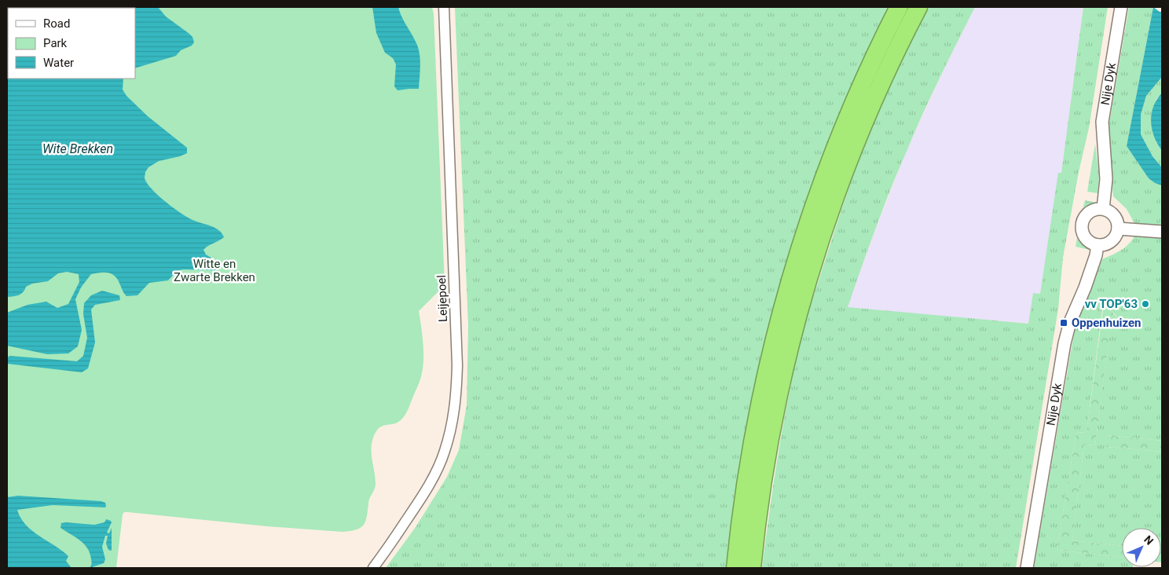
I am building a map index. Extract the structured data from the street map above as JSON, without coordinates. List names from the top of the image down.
{
  "streets": {
    "street": ["Nije Dyk", "Leijepoel"]
  },
  "water": ["Wite Brekken"],
  "parks": ["Witte en Zwarte Brekken"],
  "places": {
    "other": ["vv TOP'63"],
    "transit": ["Oppenhuizen"]
  },
  "legend": ["Road", "Park", "Water"],
  "north": "top right"
}
